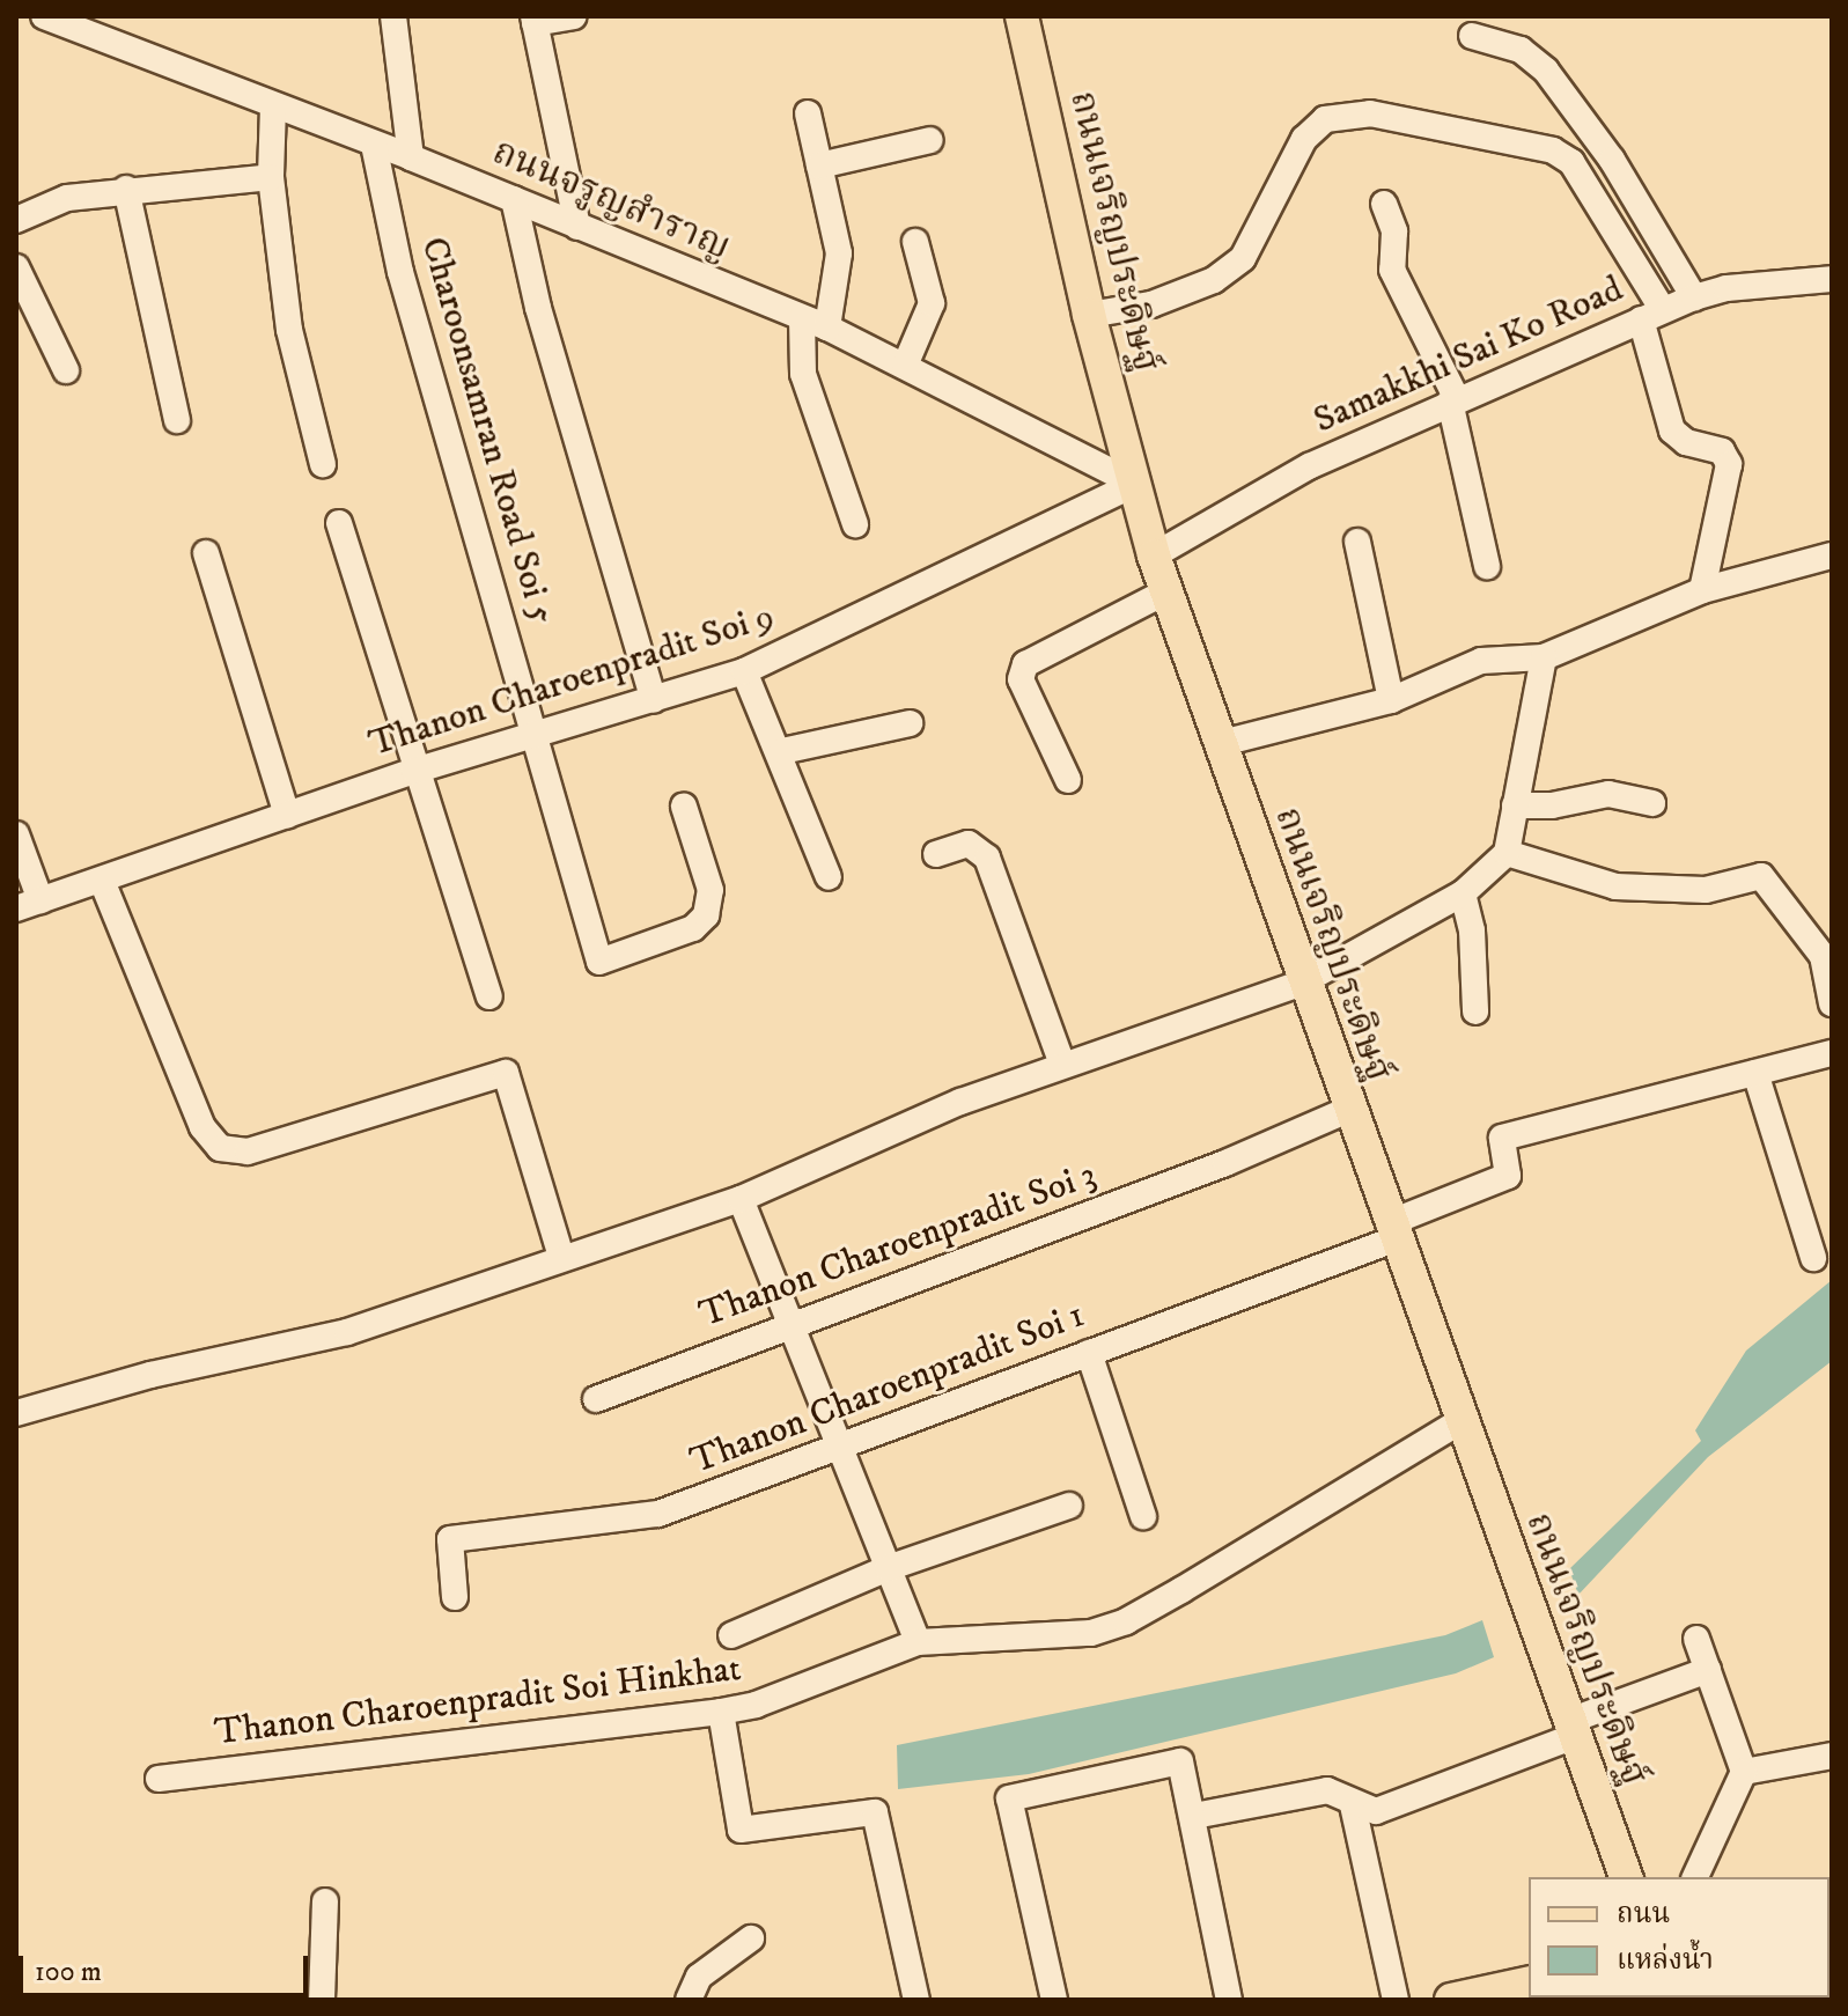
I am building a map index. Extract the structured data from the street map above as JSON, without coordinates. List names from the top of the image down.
{
  "streets": {
    "main road": ["ถนนเจริญประดิษฐ์"],
    "street": [
      "ถนนจรูญสำราญ",
      "Samakkhi Sai Ko Road",
      "Charoonsamran Road Soi 5",
      "Thanon Charoenpradit Soi 9",
      "Thanon Charoenpradit Soi 3",
      "Thanon Charoenpradit Soi 1",
      "Thanon Charoenpradit Soi Hinkhat"
    ]
  },
  "crossings": [
    ["ถนนจรูญสำราญ", "ถนนเจริญประดิษฐ์"],
    ["ถนนจรูญสำราญ", "Charoonsamran Road Soi 5"],
    ["ถนนจรูญสำราญ", "Thanon Charoenpradit Soi 9"],
    ["ถนนเจริญประดิษฐ์", "Samakkhi Sai Ko Road"],
    ["ถนนเจริญประดิษฐ์", "Thanon Charoenpradit Soi 9"],
    ["ถนนเจริญประดิษฐ์", "Thanon Charoenpradit Soi 3"],
    ["ถนนเจริญประดิษฐ์", "Thanon Charoenpradit Soi 1"],
    ["ถนนเจริญประดิษฐ์", "Thanon Charoenpradit Soi Hinkhat"],
    ["Charoonsamran Road Soi 5", "Thanon Charoenpradit Soi 9"]
  ],
  "legend": ["ถนน", "แหล่งน้ำ"],
  "scale_bar": "100 m"
}
